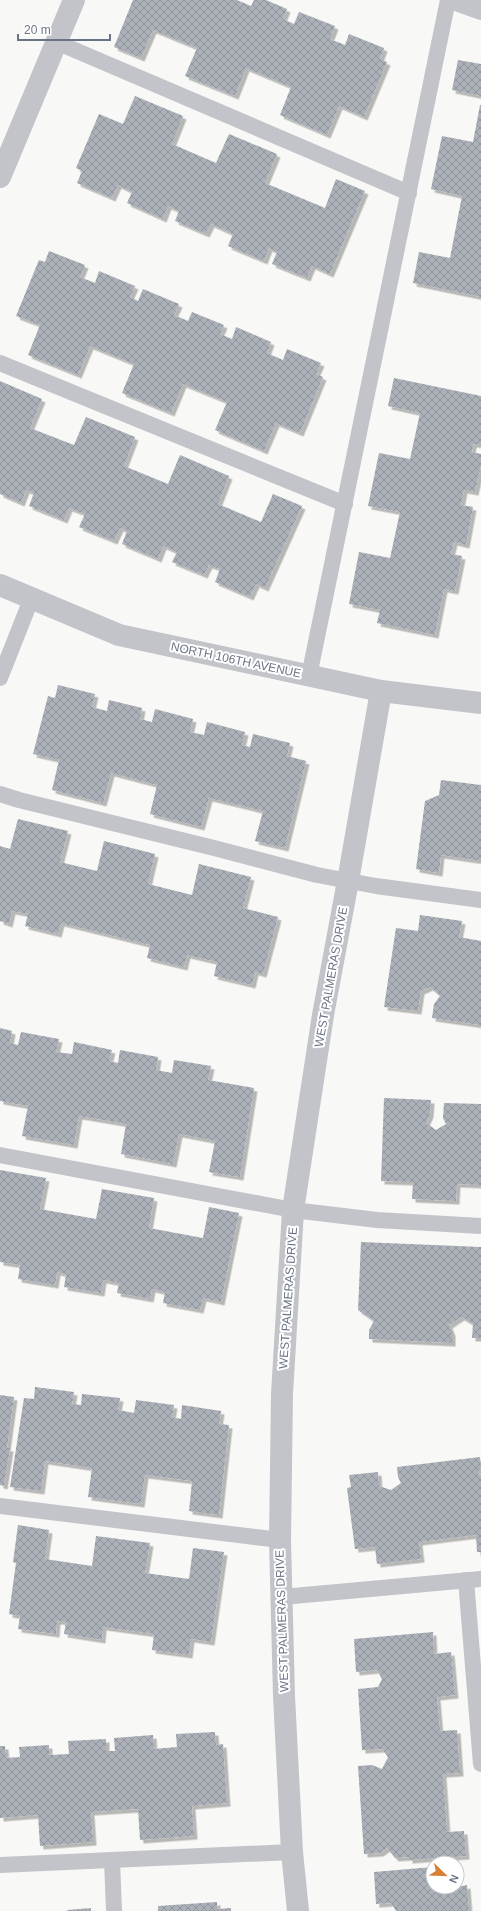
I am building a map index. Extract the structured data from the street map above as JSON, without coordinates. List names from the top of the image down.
{
  "streets": {
    "street": ["NORTH 106TH AVENUE", "WEST PALMERAS DRIVE"]
  },
  "crossings": [
    ["NORTH 106TH AVENUE", "WEST PALMERAS DRIVE"]
  ],
  "scale_bar": "20 m",
  "north": "bottom right"
}
